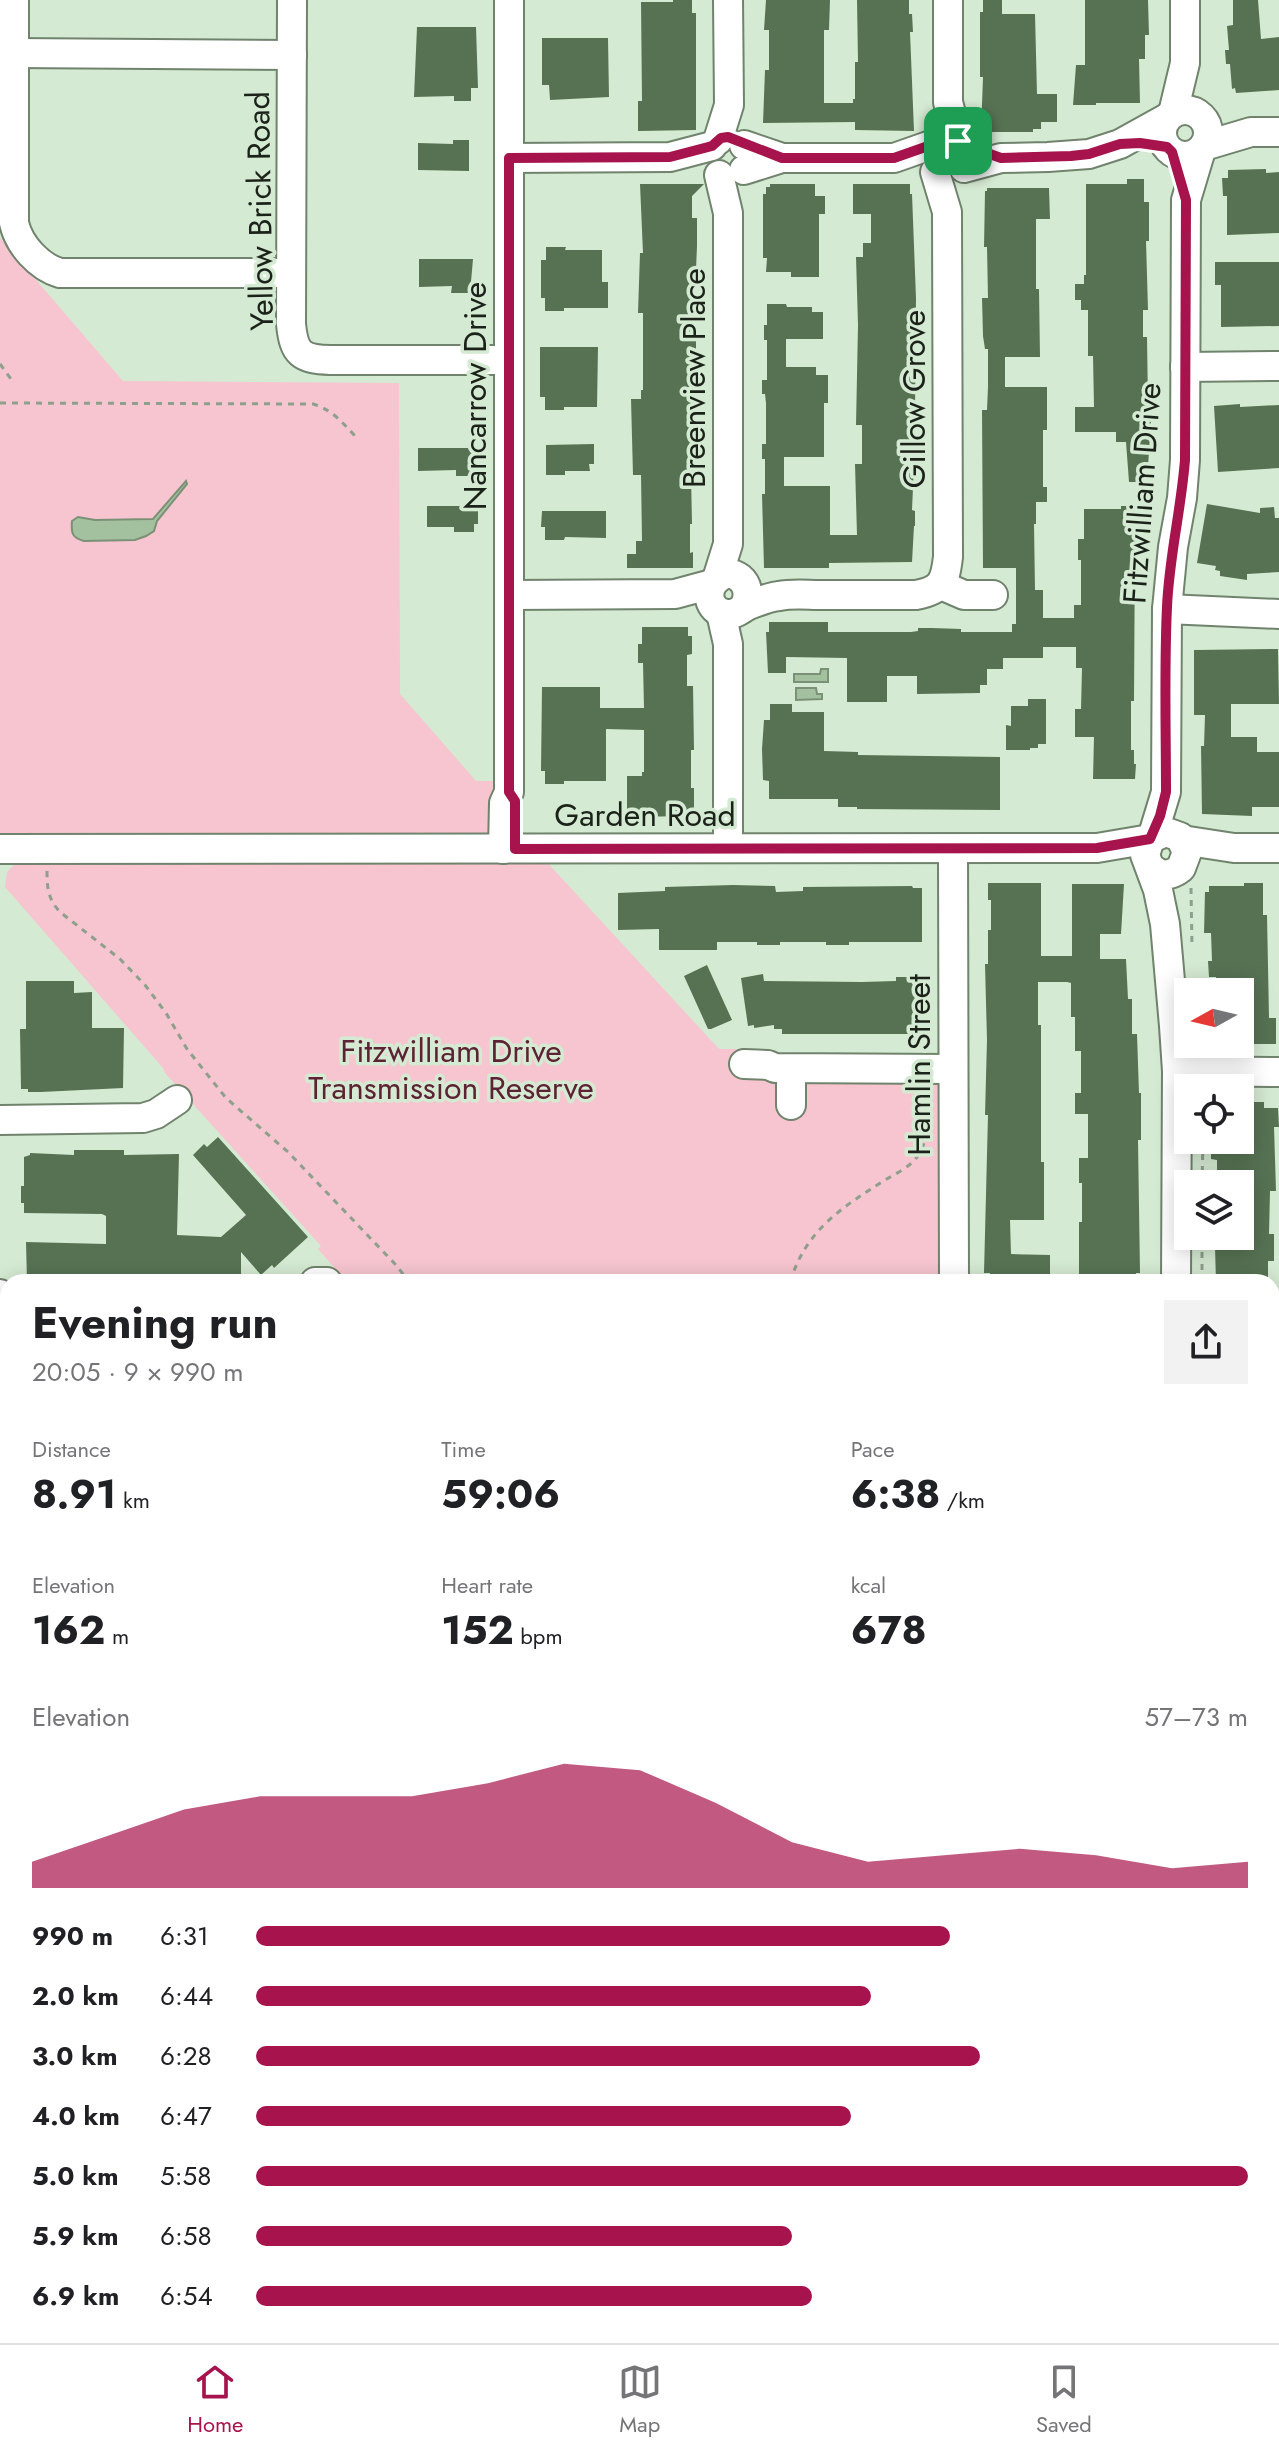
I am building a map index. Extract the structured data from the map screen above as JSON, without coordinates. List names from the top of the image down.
{
  "streets": {
    "street": [
      "Yellow Brick Road",
      "Breenview Place",
      "Nancarrow Drive",
      "Gillow Grove",
      "Fitzwilliam Drive",
      "Garden Road",
      "Hamlin Street"
    ]
  },
  "crossings": [
    ["Yellow Brick Road", "Nancarrow Drive"],
    ["Breenview Place", "Garden Road"],
    ["Nancarrow Drive", "Garden Road"],
    ["Fitzwilliam Drive", "Garden Road"],
    ["Garden Road", "Hamlin Street"]
  ],
  "parks": ["Fitzwilliam Drive Transmission Reserve"],
  "north": "left",
  "page": {
    "heading": ["Evening run", "20:05 · 9 × 990 m"],
    "stats": [
      ["Distance", "8.91 km"],
      ["Time", "59:06"],
      ["Pace", "6:38 /km"],
      ["Elevation", "162 m"],
      ["Heart rate", "152 bpm"],
      ["kcal", "678"]
    ],
    "chart": ["Elevation", "57–73 m"],
    "list": [
      {
        "name": "990 m",
        "note": "6:31"
      },
      {
        "name": "2.0 km",
        "note": "6:44"
      },
      {
        "name": "3.0 km",
        "note": "6:28"
      },
      {
        "name": "4.0 km",
        "note": "6:47"
      },
      {
        "name": "5.0 km",
        "note": "5:58"
      },
      {
        "name": "5.9 km",
        "note": "6:58"
      },
      {
        "name": "6.9 km",
        "note": "6:54"
      }
    ],
    "tabs": ["Home", "Map", "Saved"]
  }
}
